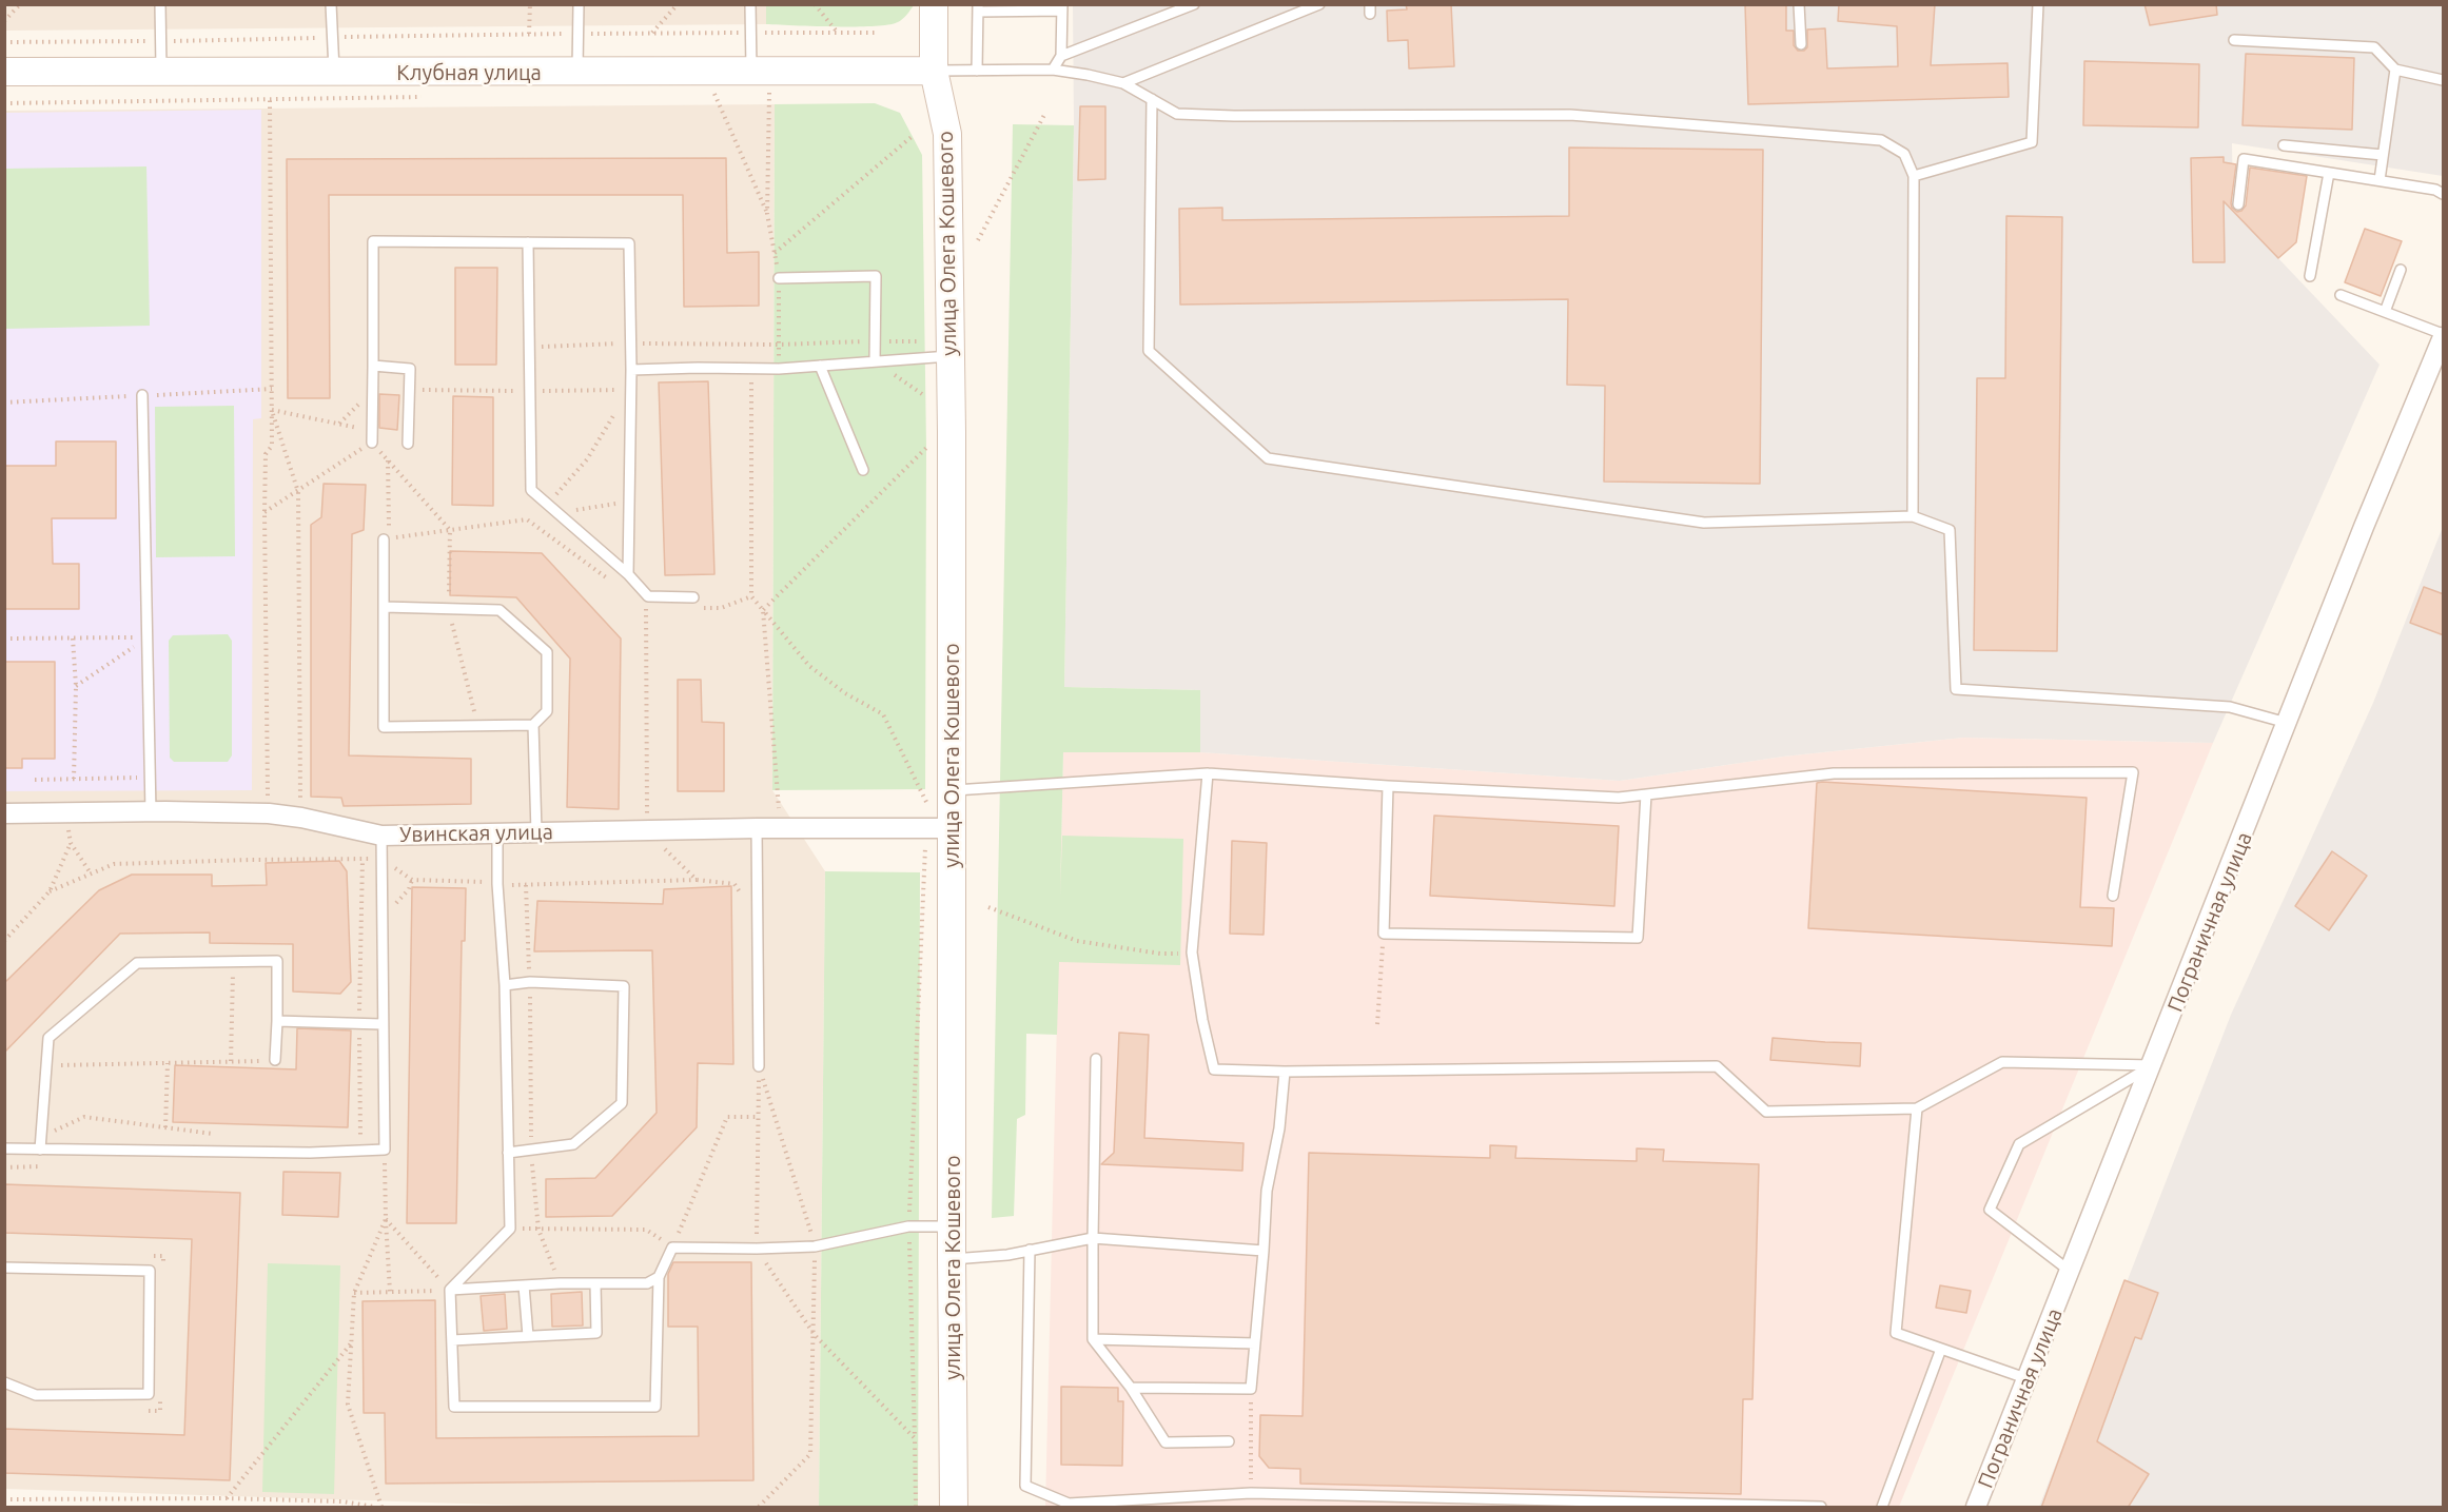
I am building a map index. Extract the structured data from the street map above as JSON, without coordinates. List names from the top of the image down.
{
  "streets": {
    "main road": ["Клубная улица", "улица Олега Кошевого"],
    "street": ["Увинская улица", "Пограничная улица"]
  },
  "crossings": [
    ["Клубная улица", "улица Олега Кошевого"],
    ["улица Олега Кошевого", "Увинская улица"]
  ]
}
